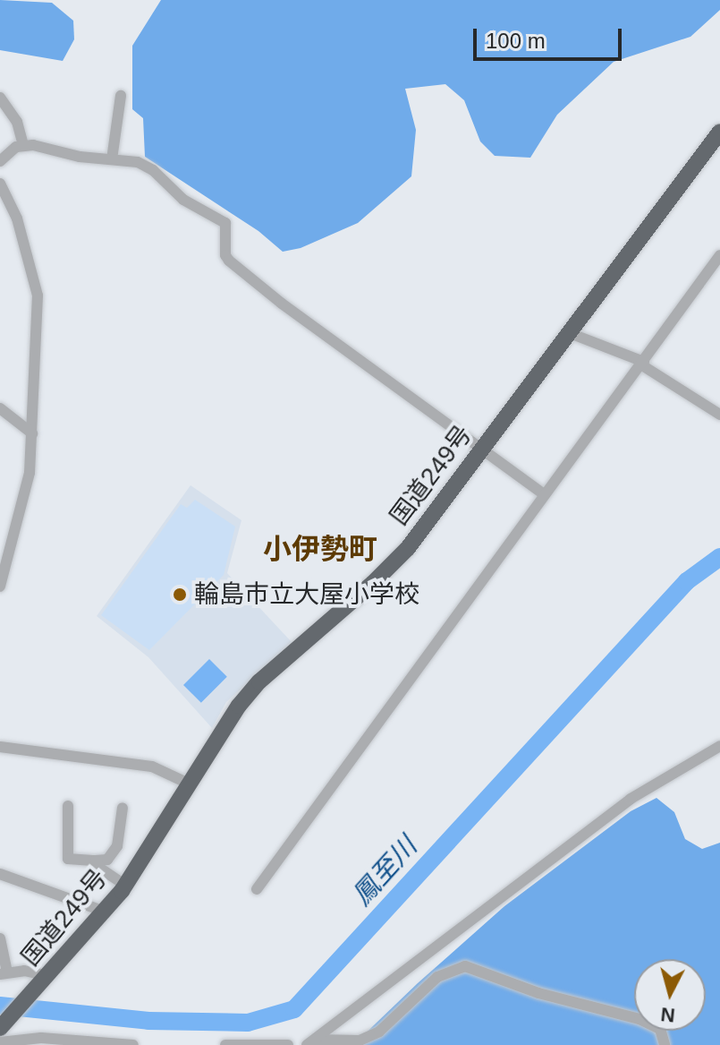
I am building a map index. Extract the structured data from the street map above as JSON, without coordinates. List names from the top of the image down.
{
  "streets": {
    "highway": ["国道249号"]
  },
  "districts": ["小伊勢町"],
  "water": ["鳳至川"],
  "places": ["輪島市立大屋小学校"],
  "scale_bar": "100 m",
  "north": "bottom"
}
